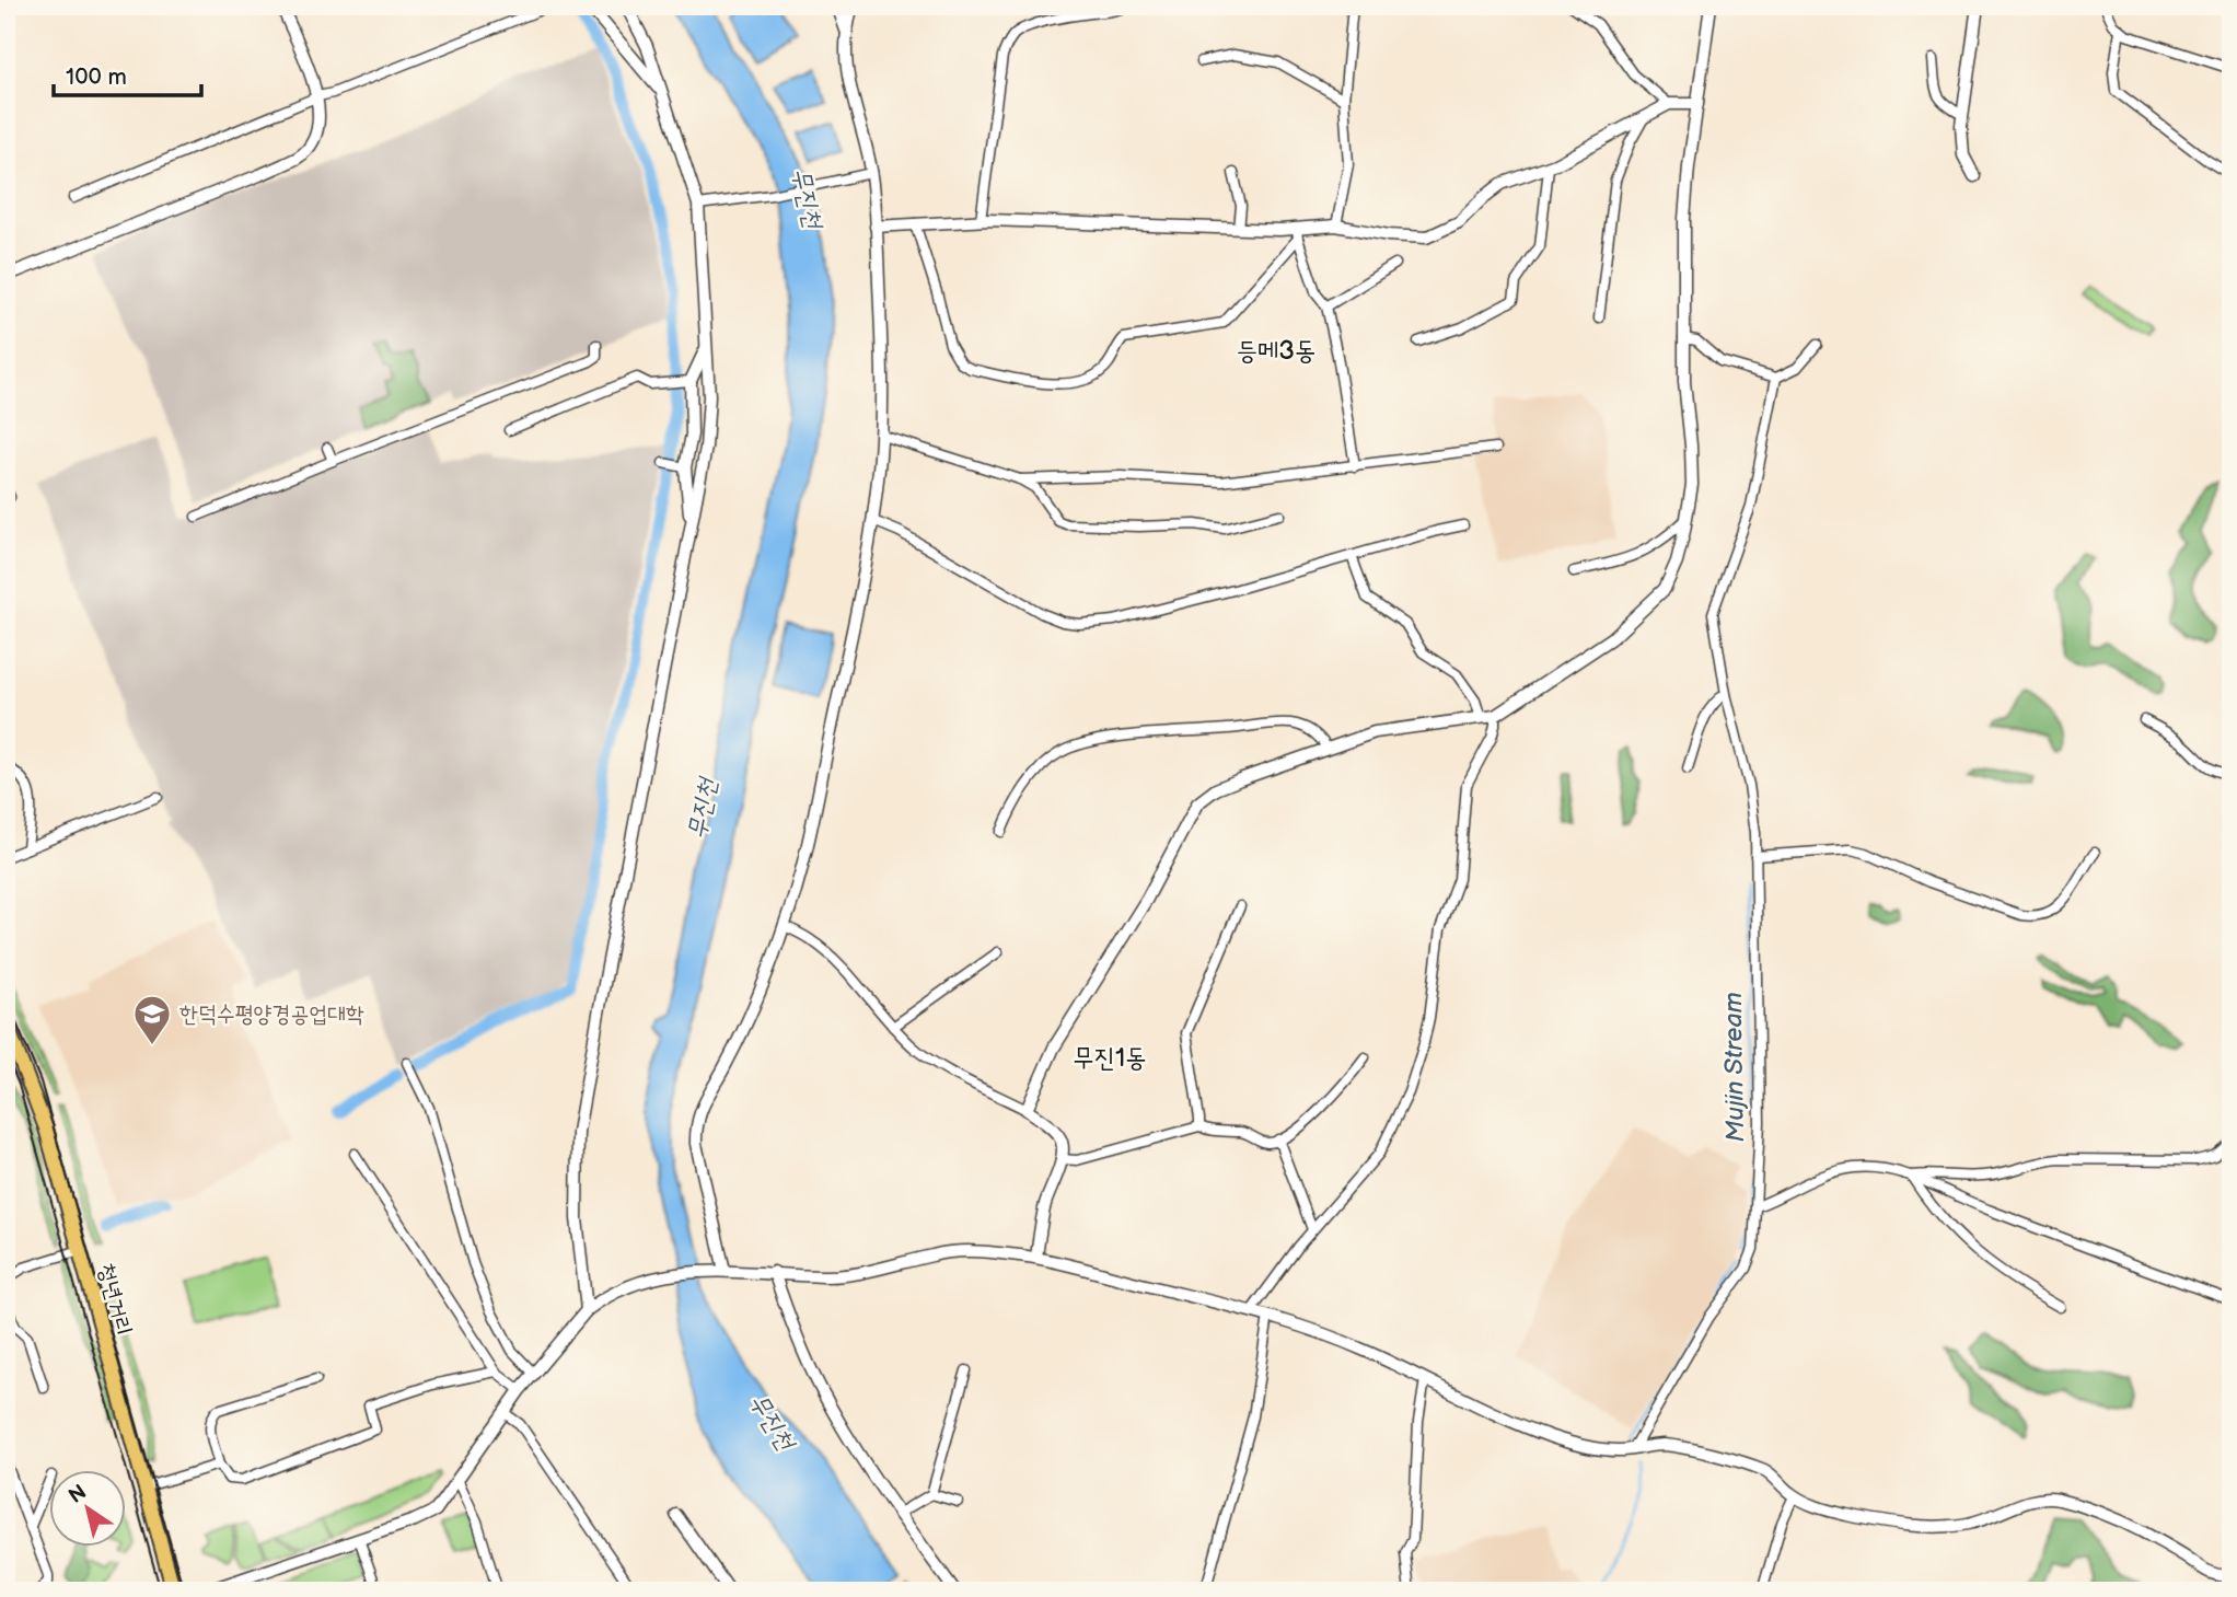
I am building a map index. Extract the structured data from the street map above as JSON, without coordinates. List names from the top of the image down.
{
  "streets": {
    "main road": ["청년거리"]
  },
  "districts": ["등메3동", "무진1동"],
  "water": ["무진천", "Mujin Stream"],
  "places": {
    "school or university": ["한덕수평양경공업대학"]
  },
  "scale_bar": "100 m",
  "north": "top left"
}
